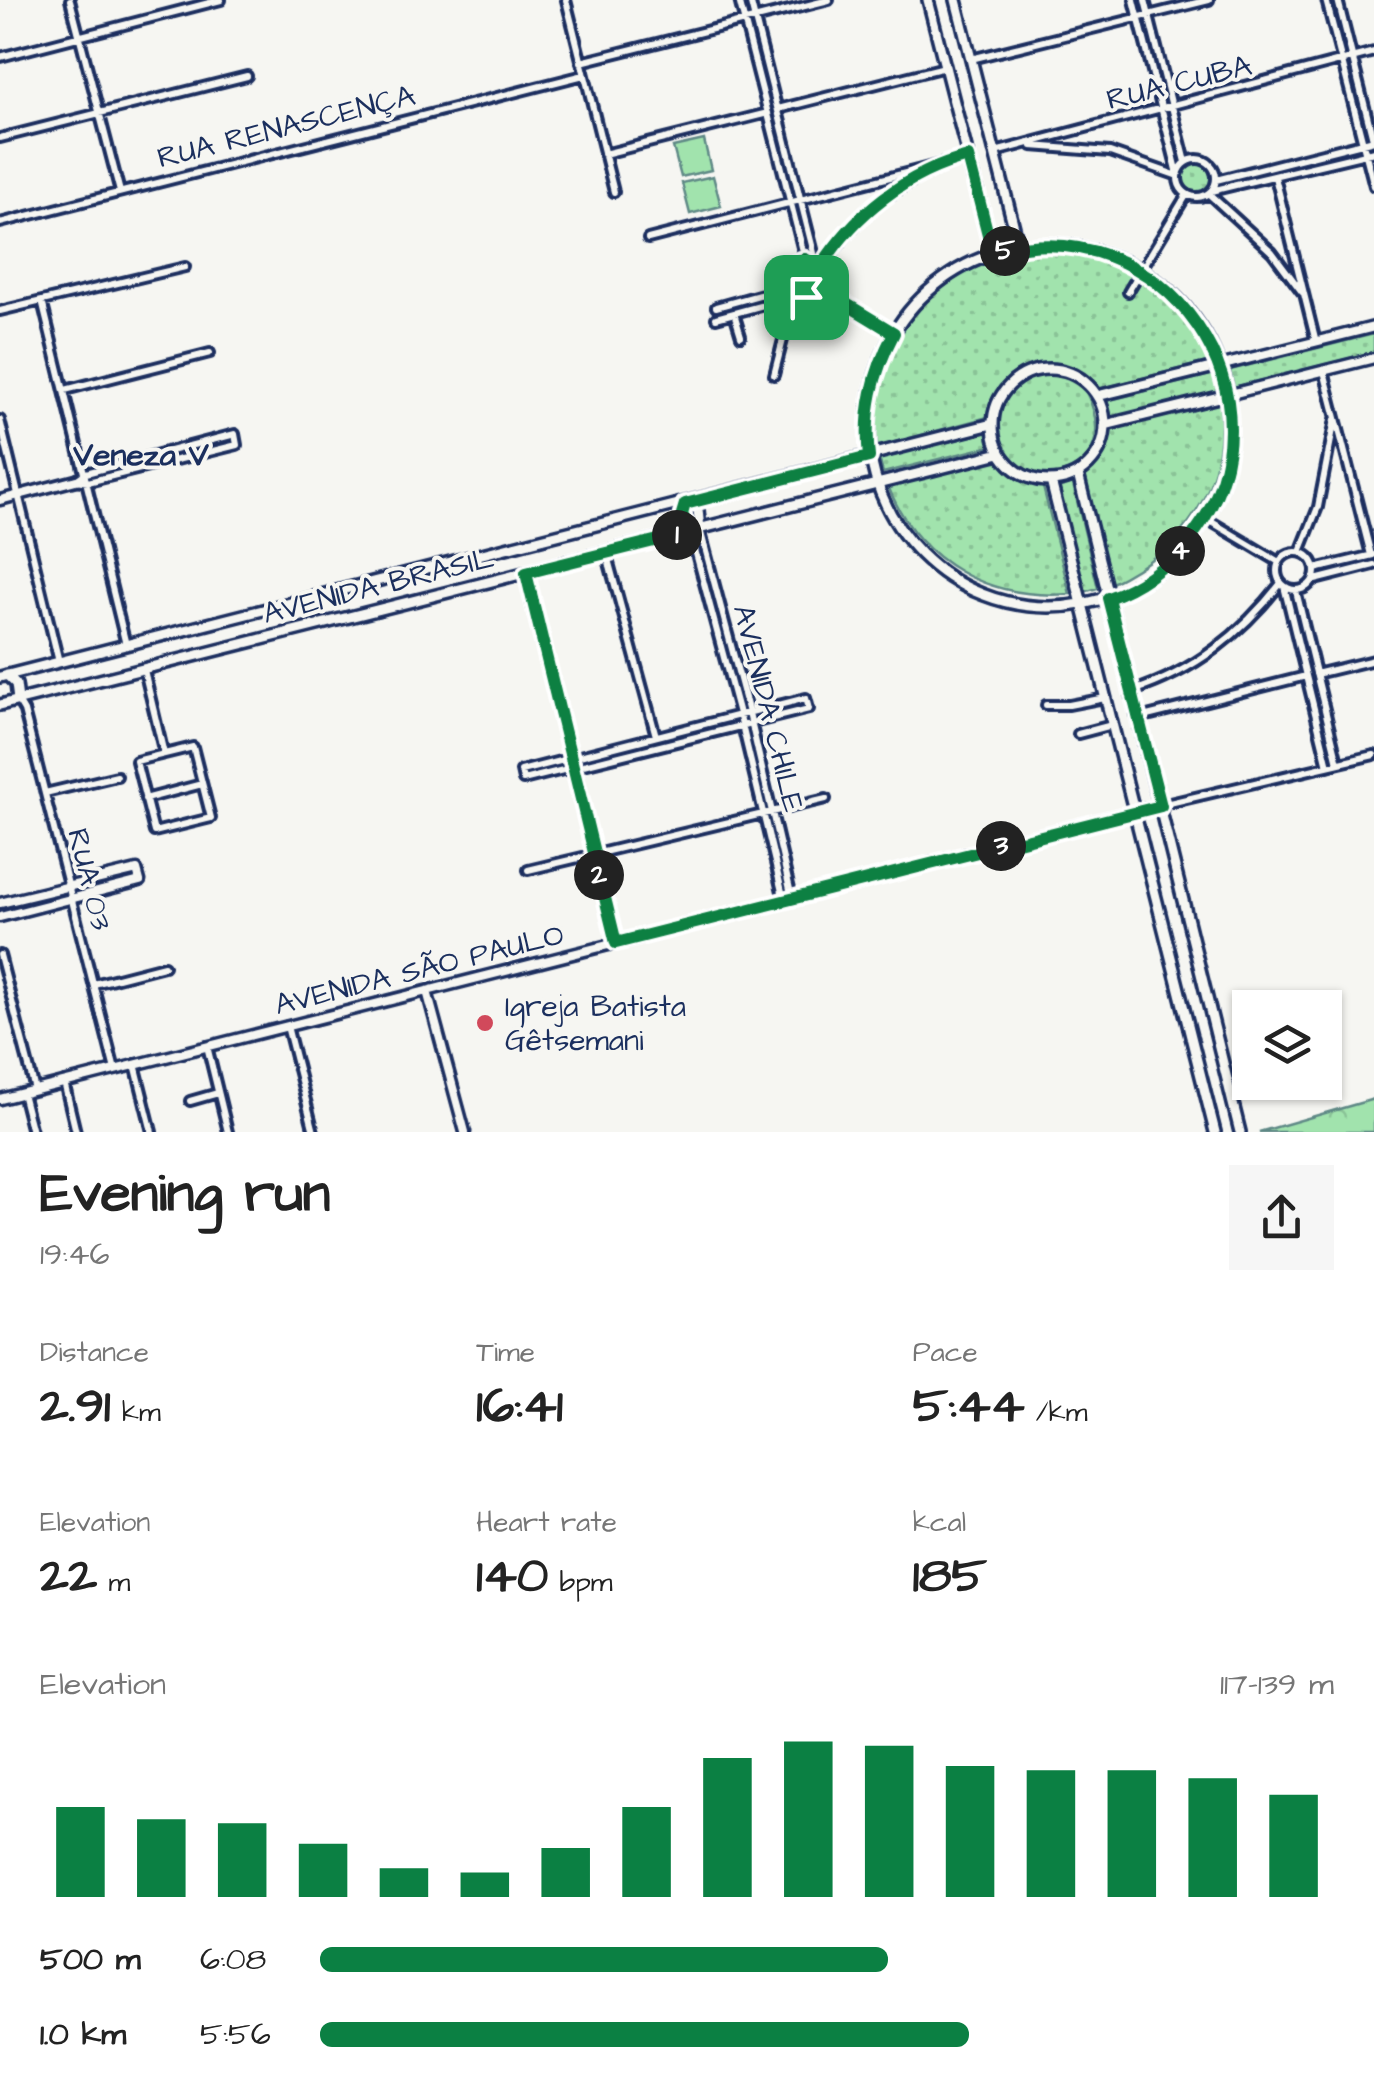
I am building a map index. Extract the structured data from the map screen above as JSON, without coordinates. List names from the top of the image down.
{
  "streets": {
    "main road": ["AVENIDA BRASIL"],
    "street": [
      "RUA CUBA",
      "RUA RENASCENÇA",
      "AVENIDA CHILE",
      "RUA 03",
      "AVENIDA SÃO PAULO"
    ]
  },
  "crossings": [
    ["AVENIDA BRASIL", "AVENIDA CHILE"],
    ["AVENIDA BRASIL", "RUA 03"],
    ["AVENIDA CHILE", "AVENIDA SÃO PAULO"],
    ["RUA 03", "AVENIDA SÃO PAULO"]
  ],
  "districts": ["Veneza V"],
  "places": ["Igreja Batista Gêtsemani"],
  "page": {
    "pins": [
      "5",
      "1",
      "4",
      "3",
      "2"
    ],
    "heading": ["Evening run", "19:46"],
    "stats": [
      ["Distance", "2.91 km"],
      ["Time", "16:41"],
      ["Pace", "5:44 /km"],
      ["Elevation", "22 m"],
      ["Heart rate", "140 bpm"],
      ["kcal", "185"]
    ],
    "chart": ["Elevation", "117–139 m"],
    "list": [
      {
        "name": "500 m",
        "note": "6:08"
      },
      {
        "name": "1.0 km",
        "note": "5:56"
      }
    ]
  }
}
